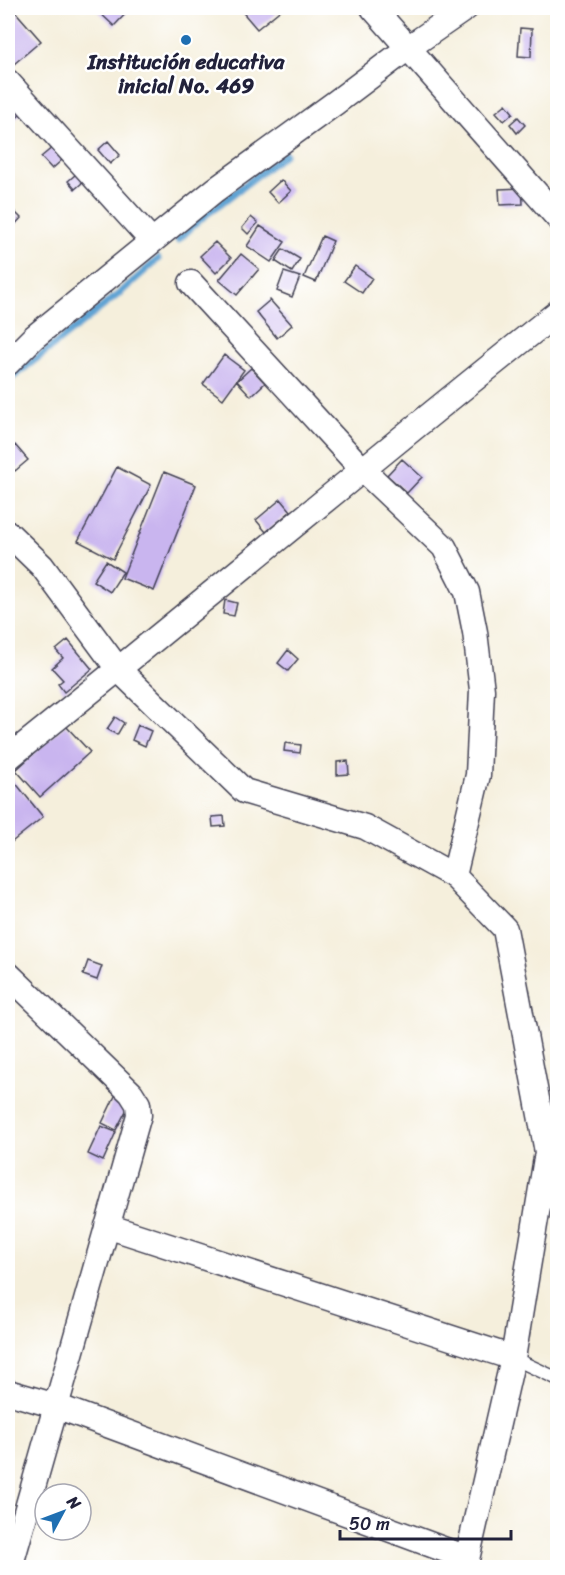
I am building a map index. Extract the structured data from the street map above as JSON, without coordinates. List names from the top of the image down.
{
  "places": ["Institución educativa inicial No. 469"],
  "scale_bar": "50 m",
  "north": "top right"
}
